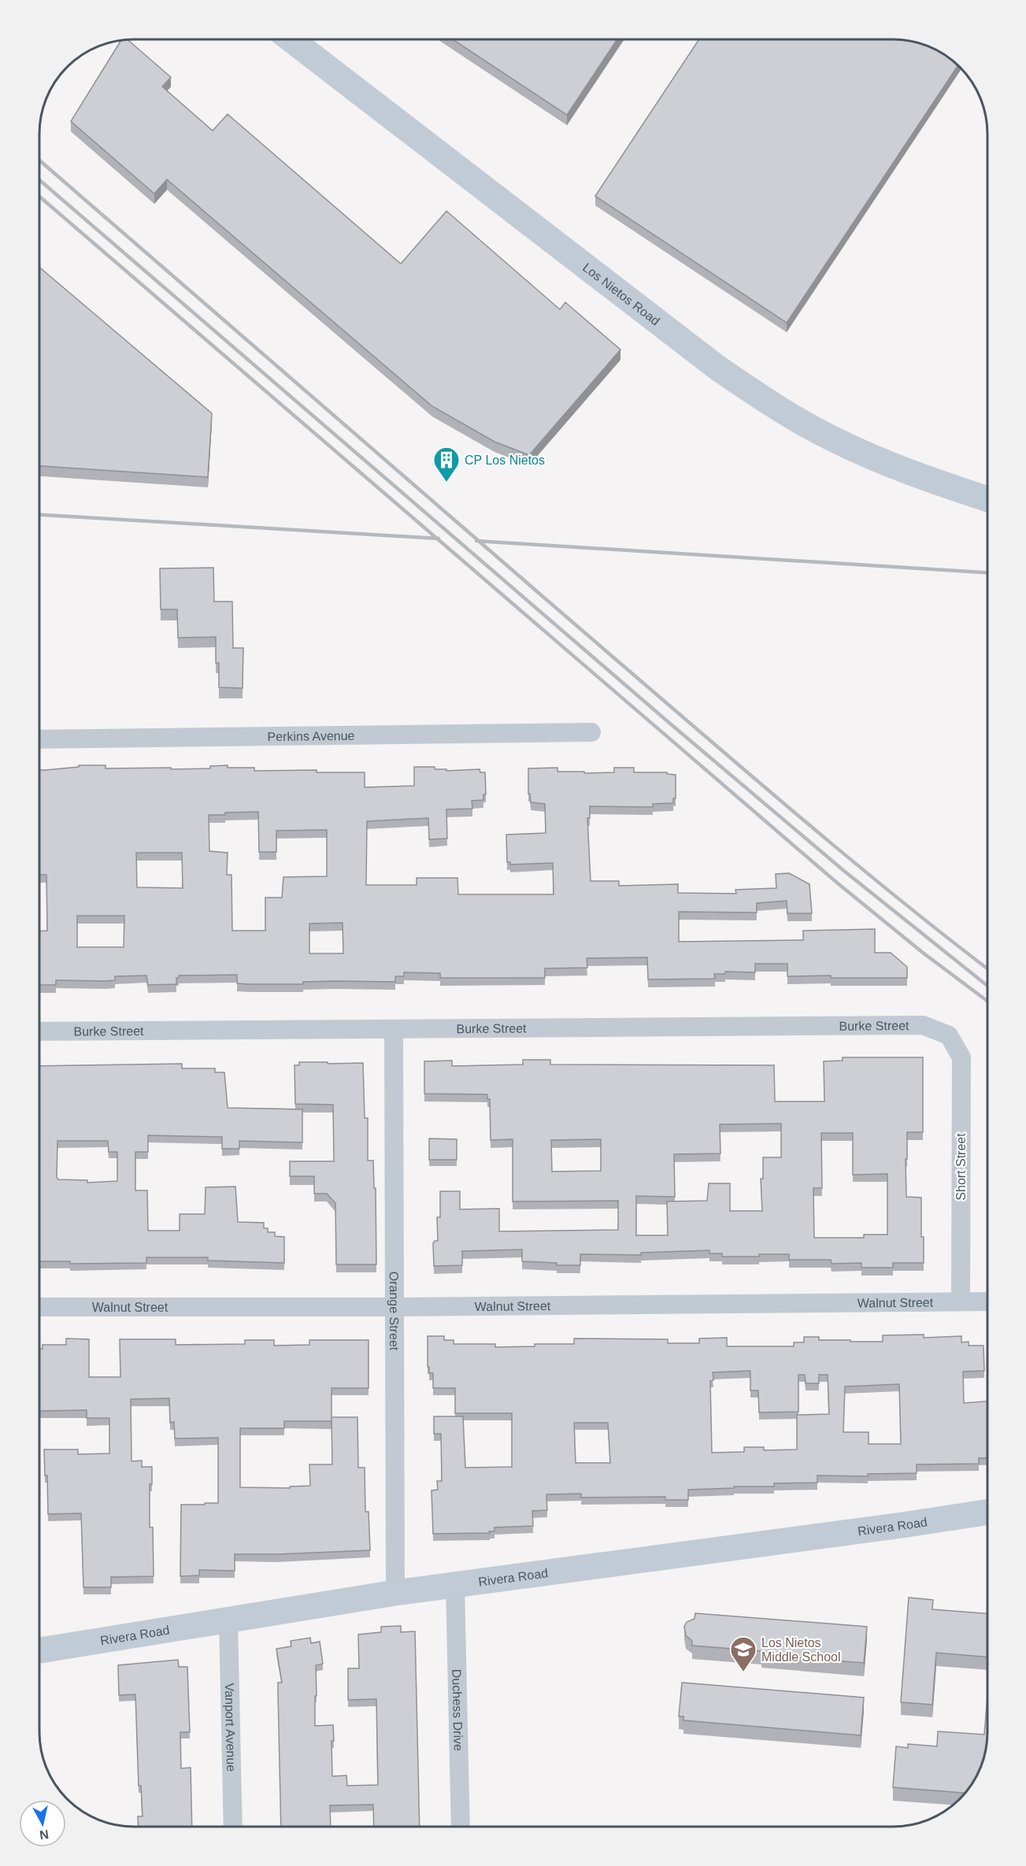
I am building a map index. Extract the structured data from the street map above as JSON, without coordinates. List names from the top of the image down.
{
  "streets": {
    "street": [
      "Los Nietos Road",
      "Perkins Avenue",
      "Burke Street",
      "Short Street",
      "Walnut Street",
      "Orange Street",
      "Rivera Road",
      "Duchess Drive",
      "Vanport Avenue"
    ]
  },
  "crossings": [
    ["Burke Street", "Short Street"],
    ["Burke Street", "Orange Street"],
    ["Short Street", "Walnut Street"],
    ["Walnut Street", "Orange Street"],
    ["Orange Street", "Rivera Road"],
    ["Rivera Road", "Duchess Drive"],
    ["Rivera Road", "Vanport Avenue"]
  ],
  "places": {
    "building": ["CP Los Nietos"],
    "school or university": ["Los Nietos Middle School"]
  },
  "north": "bottom"
}
